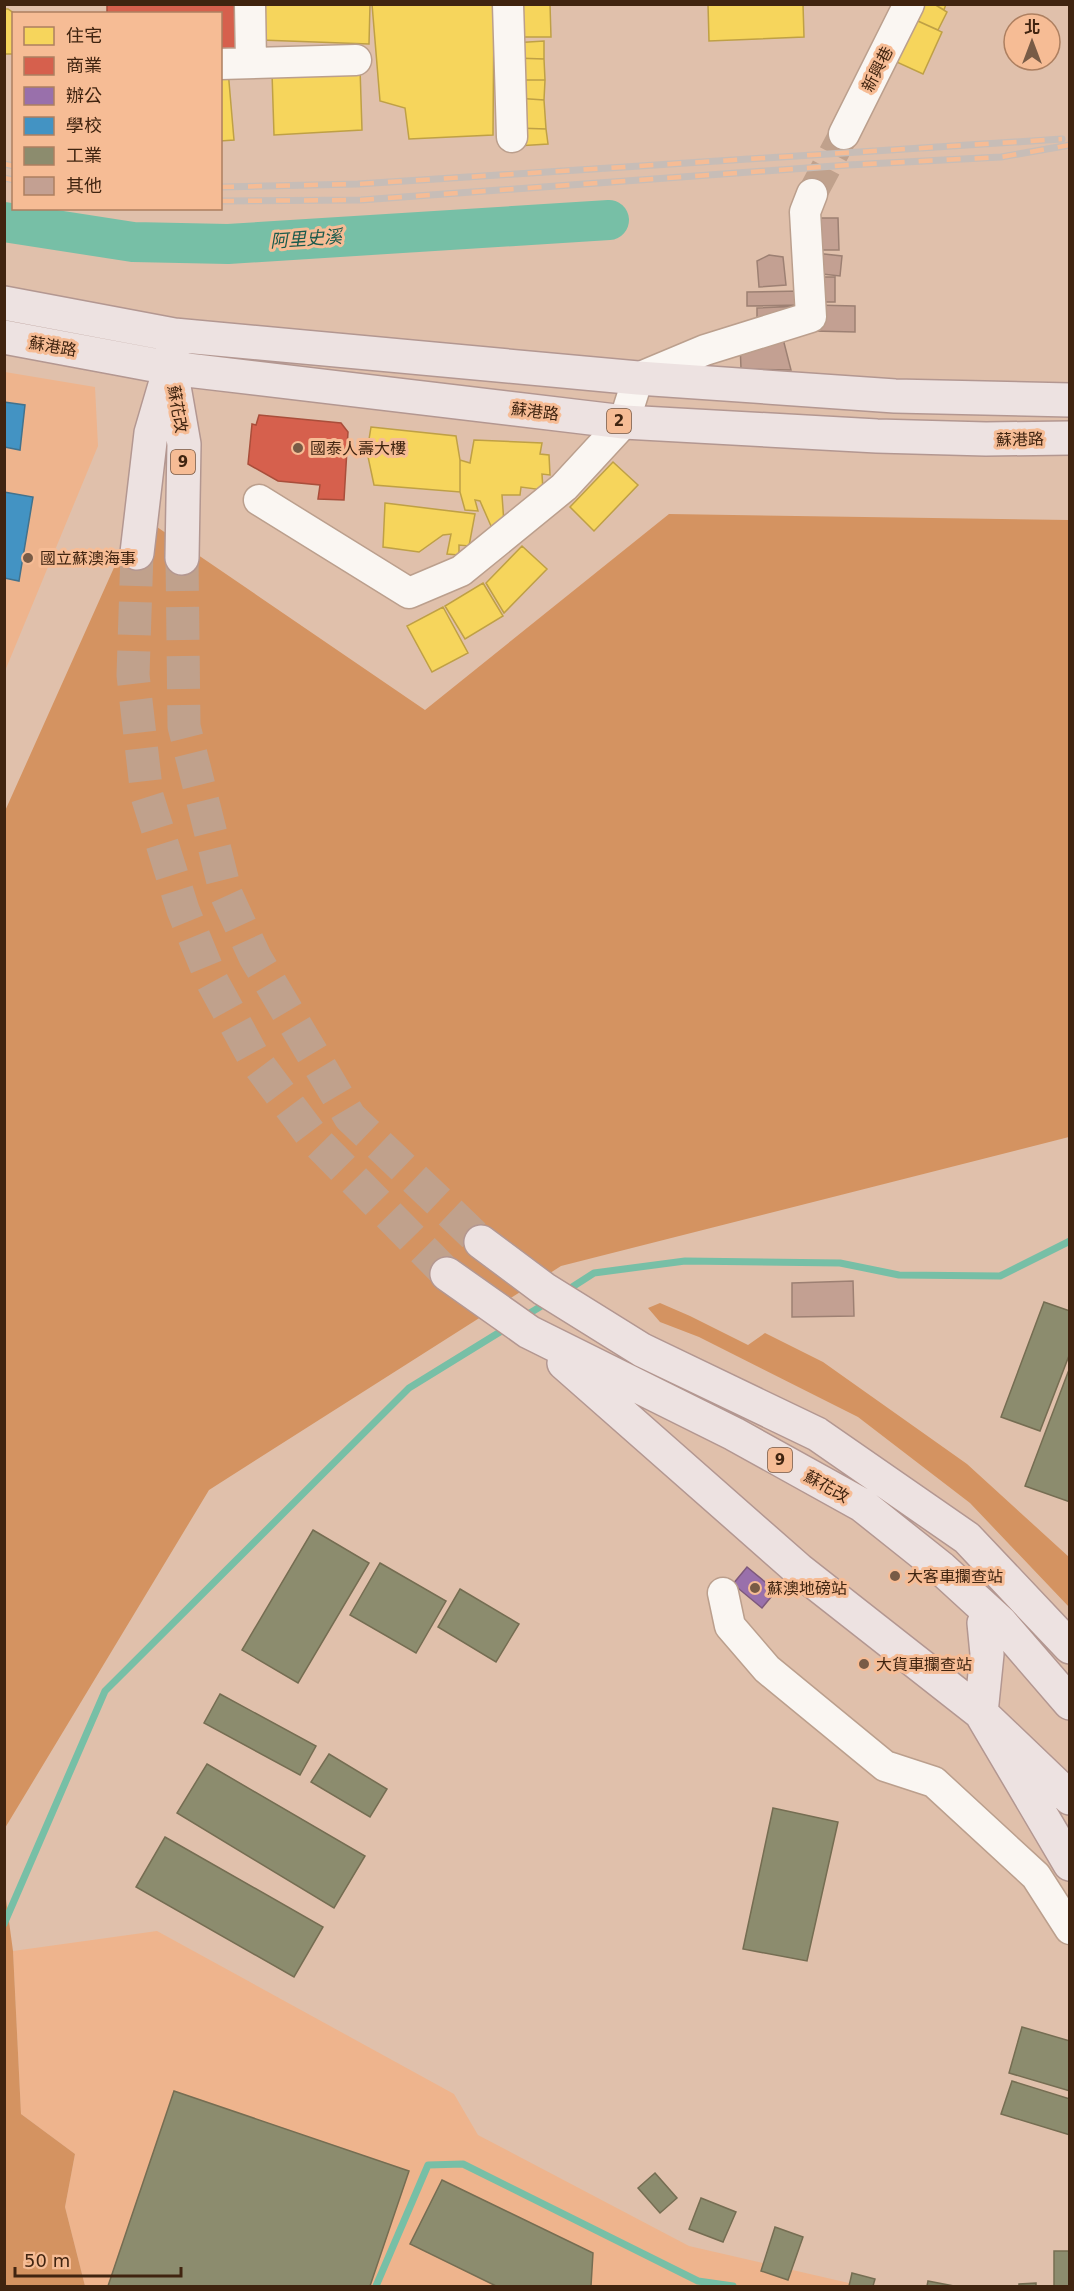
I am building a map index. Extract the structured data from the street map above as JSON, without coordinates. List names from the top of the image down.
{
  "streets": {
    "main road": [
      "蘇港路",
      "蘇花改",
      "2",
      "9"
    ],
    "street": ["新興巷"]
  },
  "crossings": [
    ["蘇港路", "蘇花改"]
  ],
  "water": ["阿里史溪"],
  "places": [
    "國泰人壽大樓",
    "國立蘇澳海事",
    "大客車攔查站",
    "蘇澳地磅站",
    "大貨車攔查站"
  ],
  "legend": [
    "住宅",
    "商業",
    "辦公",
    "學校",
    "工業",
    "其他"
  ],
  "scale_bar": "50 m",
  "north": "top"
}
